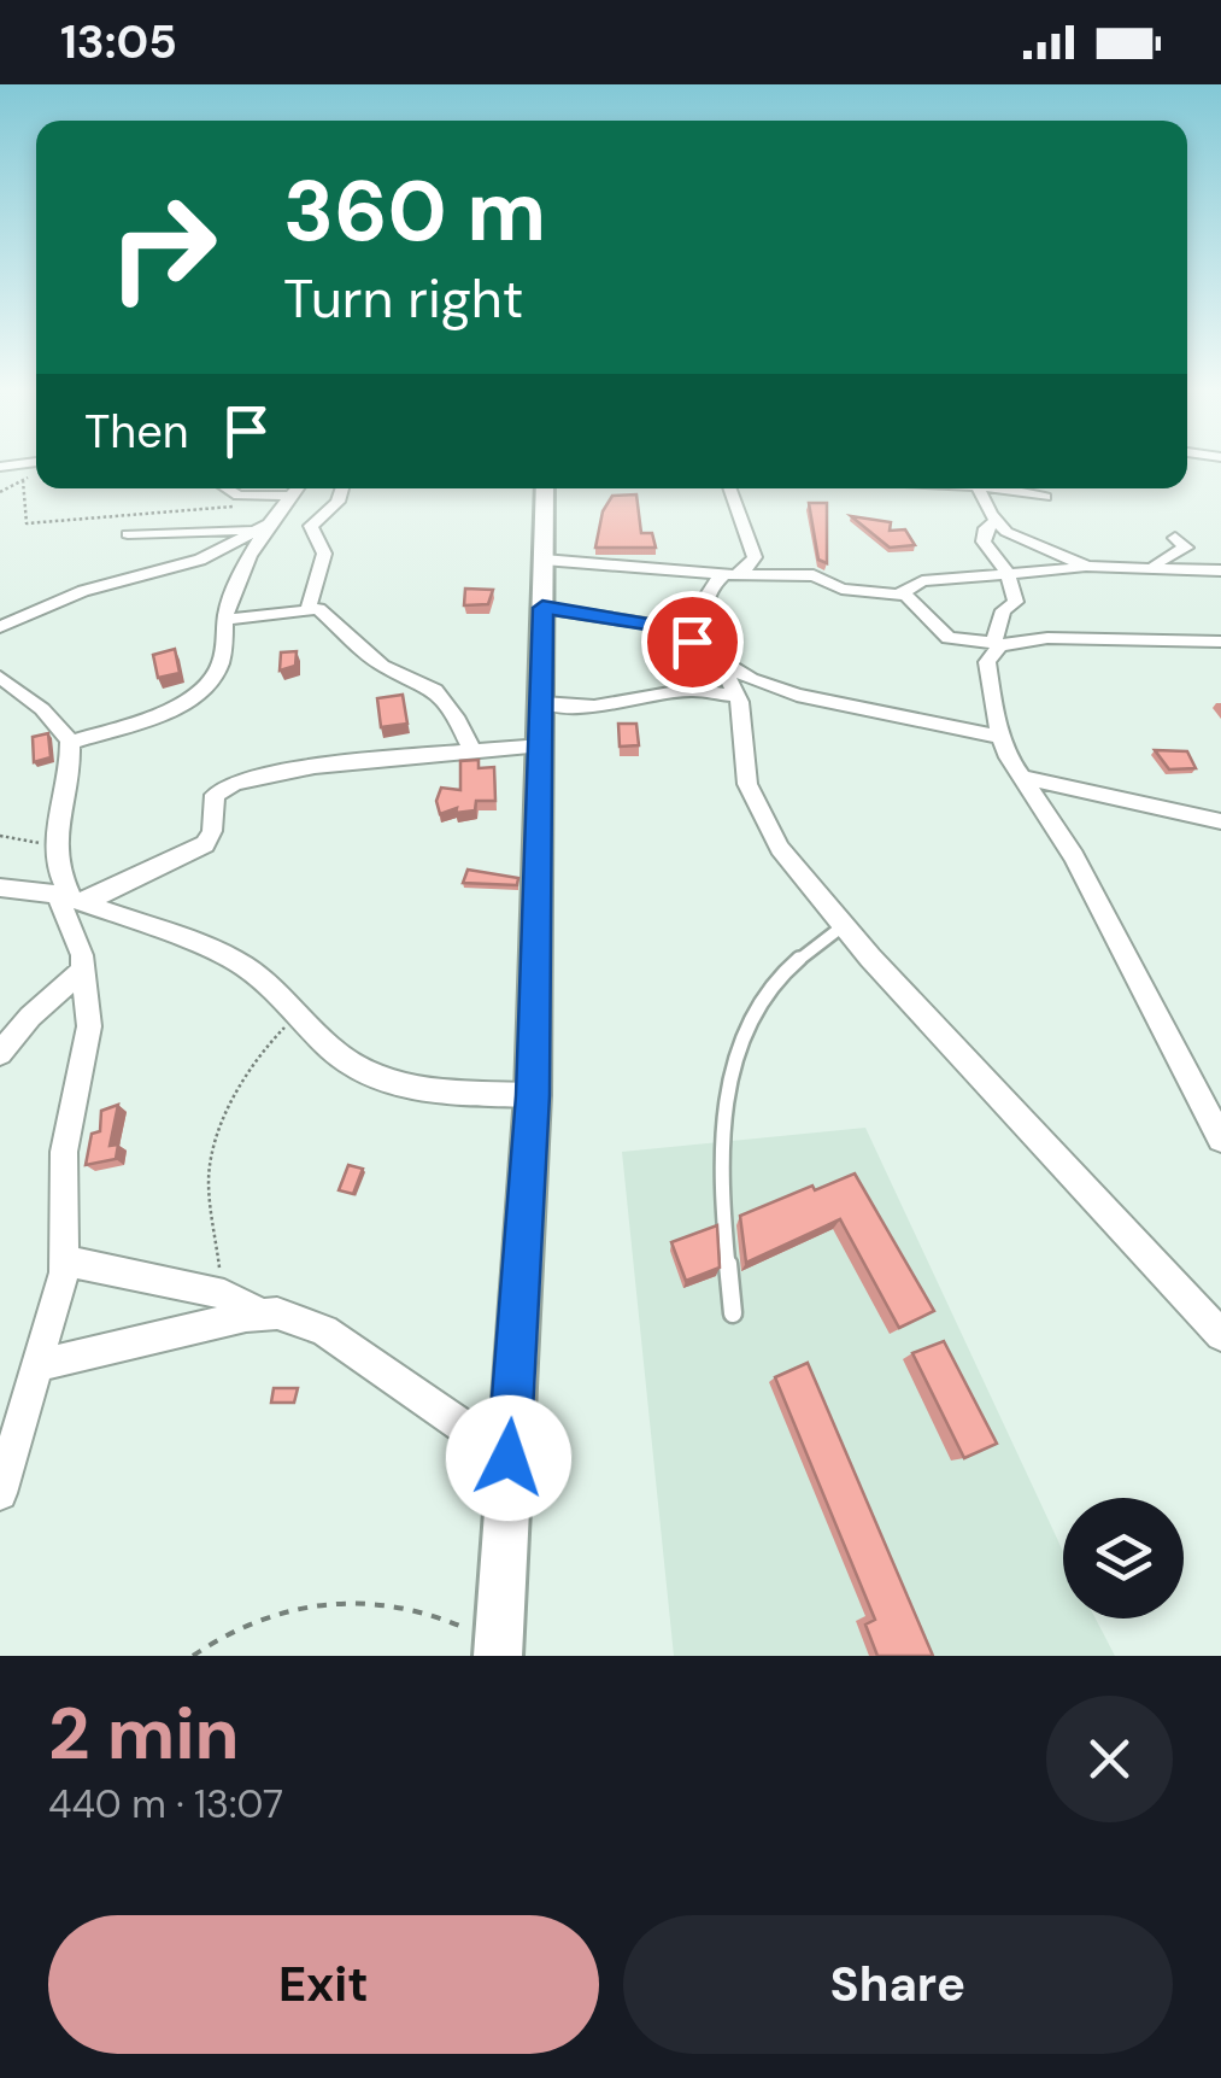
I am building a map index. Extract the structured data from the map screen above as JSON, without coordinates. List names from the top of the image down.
{
  "page": {
    "status": "13:05",
    "turn": ["360 m", "Turn right"],
    "then": "Then",
    "heading": ["2 min", "440 m · 13:07"],
    "buttons": ["Exit", "Share"]
  }
}
